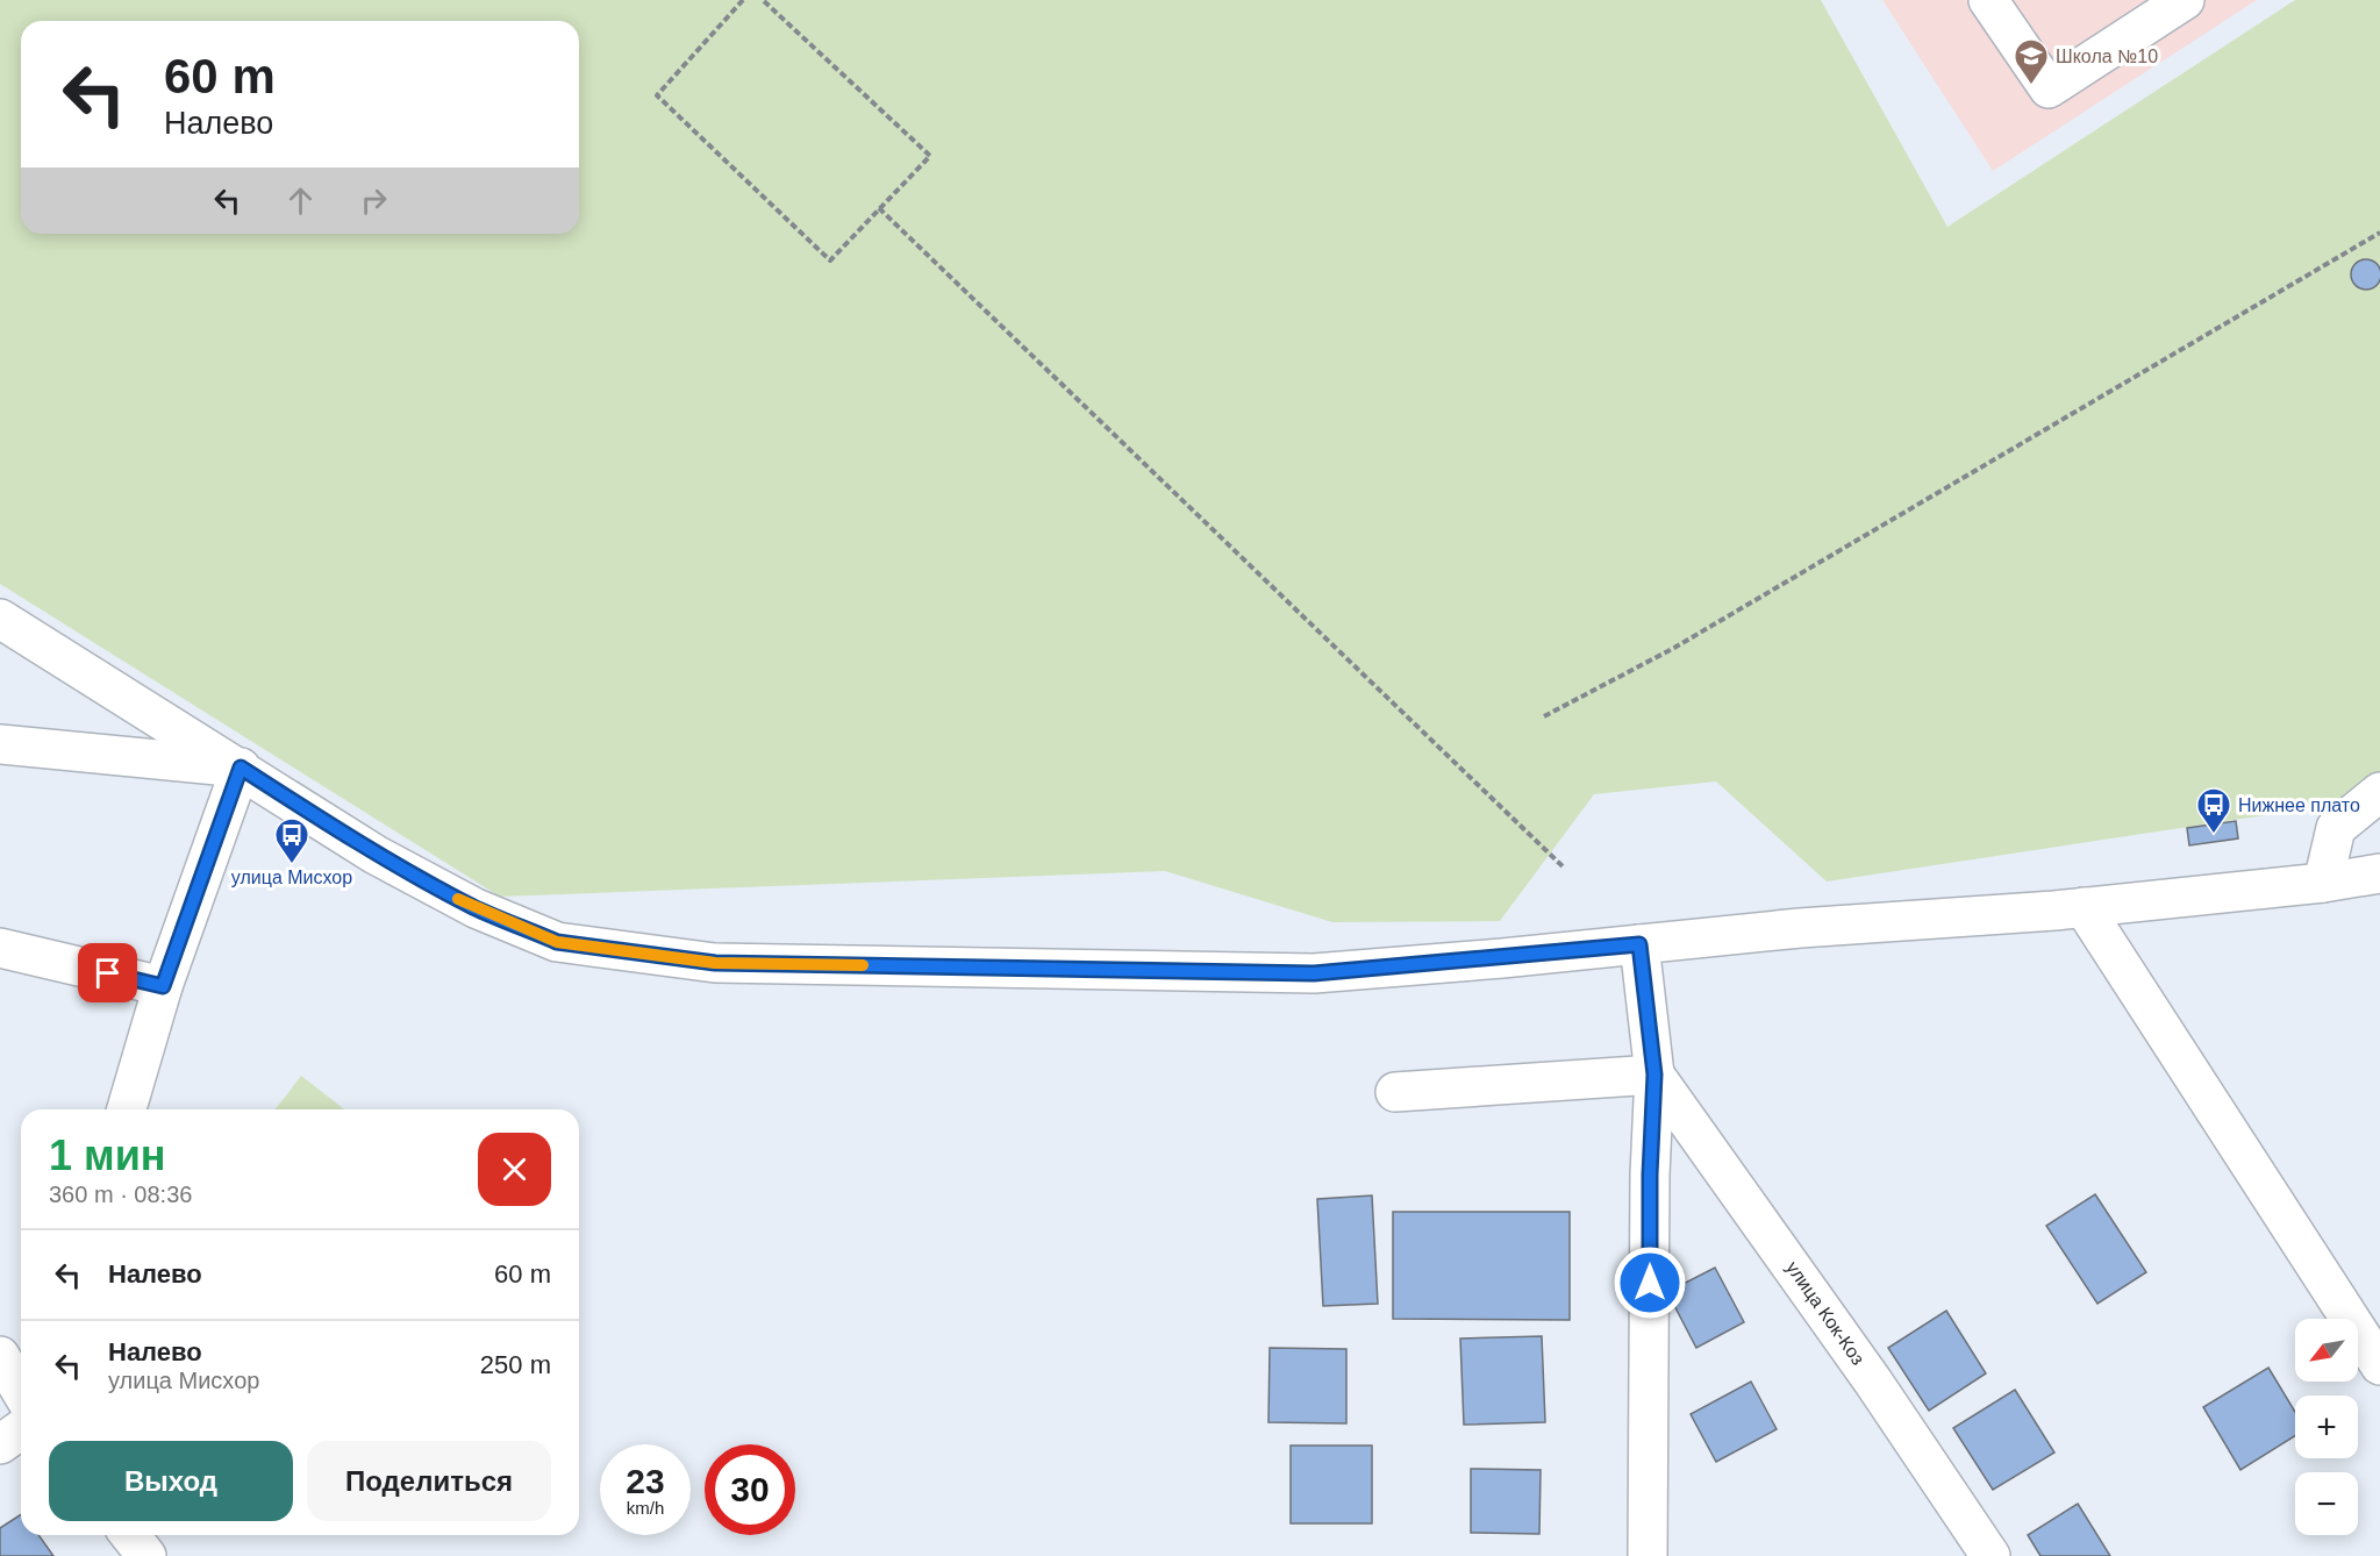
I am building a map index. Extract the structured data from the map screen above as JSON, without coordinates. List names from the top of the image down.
{
  "streets": {
    "street": ["улица Кок-Коз"]
  },
  "places": {
    "school or university": ["Школа №10"],
    "bus stop": ["Нижнее плато", "улица Мисхор"]
  },
  "north": "bottom left",
  "page": {
    "turn": ["60 m", "Налево"],
    "heading": ["1 мин", "360 m · 08:36"],
    "list": [
      {
        "name": "Налево",
        "value": "60 m"
      },
      {
        "name": "Налево",
        "note": "улица Мисхор",
        "value": "250 m"
      }
    ],
    "map_buttons": ["+", "−"],
    "buttons": ["Выход", "Поделиться"],
    "speed": "23 km/h",
    "limit": "30"
  }
}
